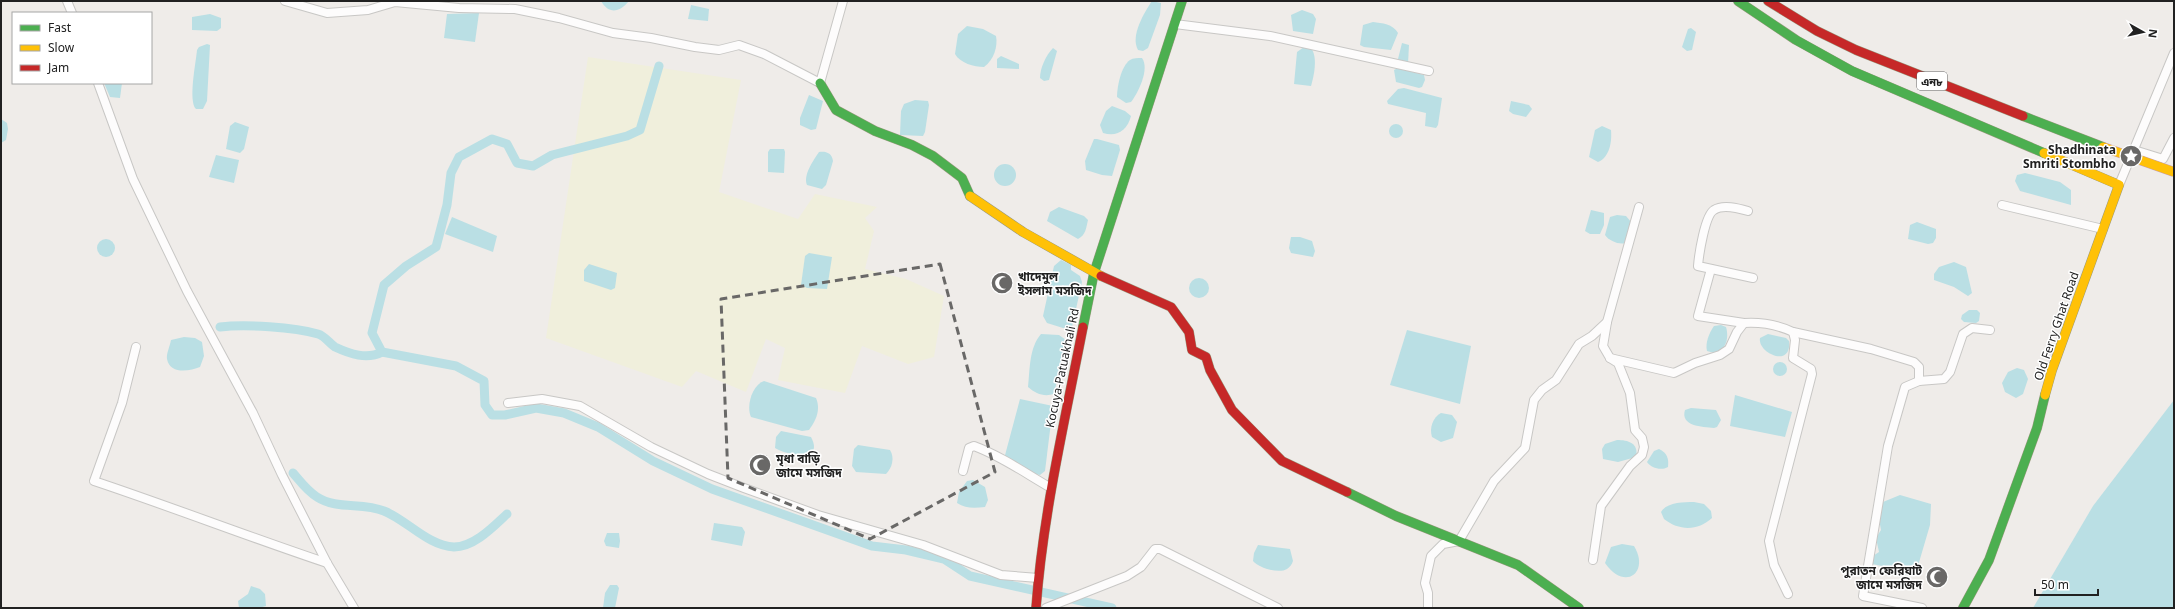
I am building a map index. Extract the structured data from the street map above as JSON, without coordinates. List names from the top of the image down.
{
  "streets": {
    "main road": ["এন৮", "Old Ferry Ghat Road", "Kocuya-Patuakhali Rd"]
  },
  "places": {
    "place": ["Shadhinata Smriti Stombho"],
    "mosque": ["খাদেমুল ইসলাম মসজিদ", "মৃধা বাড়ি জামে মসজিদ", "পুরাতন ফেরিঘাট জামে মসজিদ"]
  },
  "legend": ["Fast", "Slow", "Jam"],
  "scale_bar": "50 m",
  "north": "right"
}
